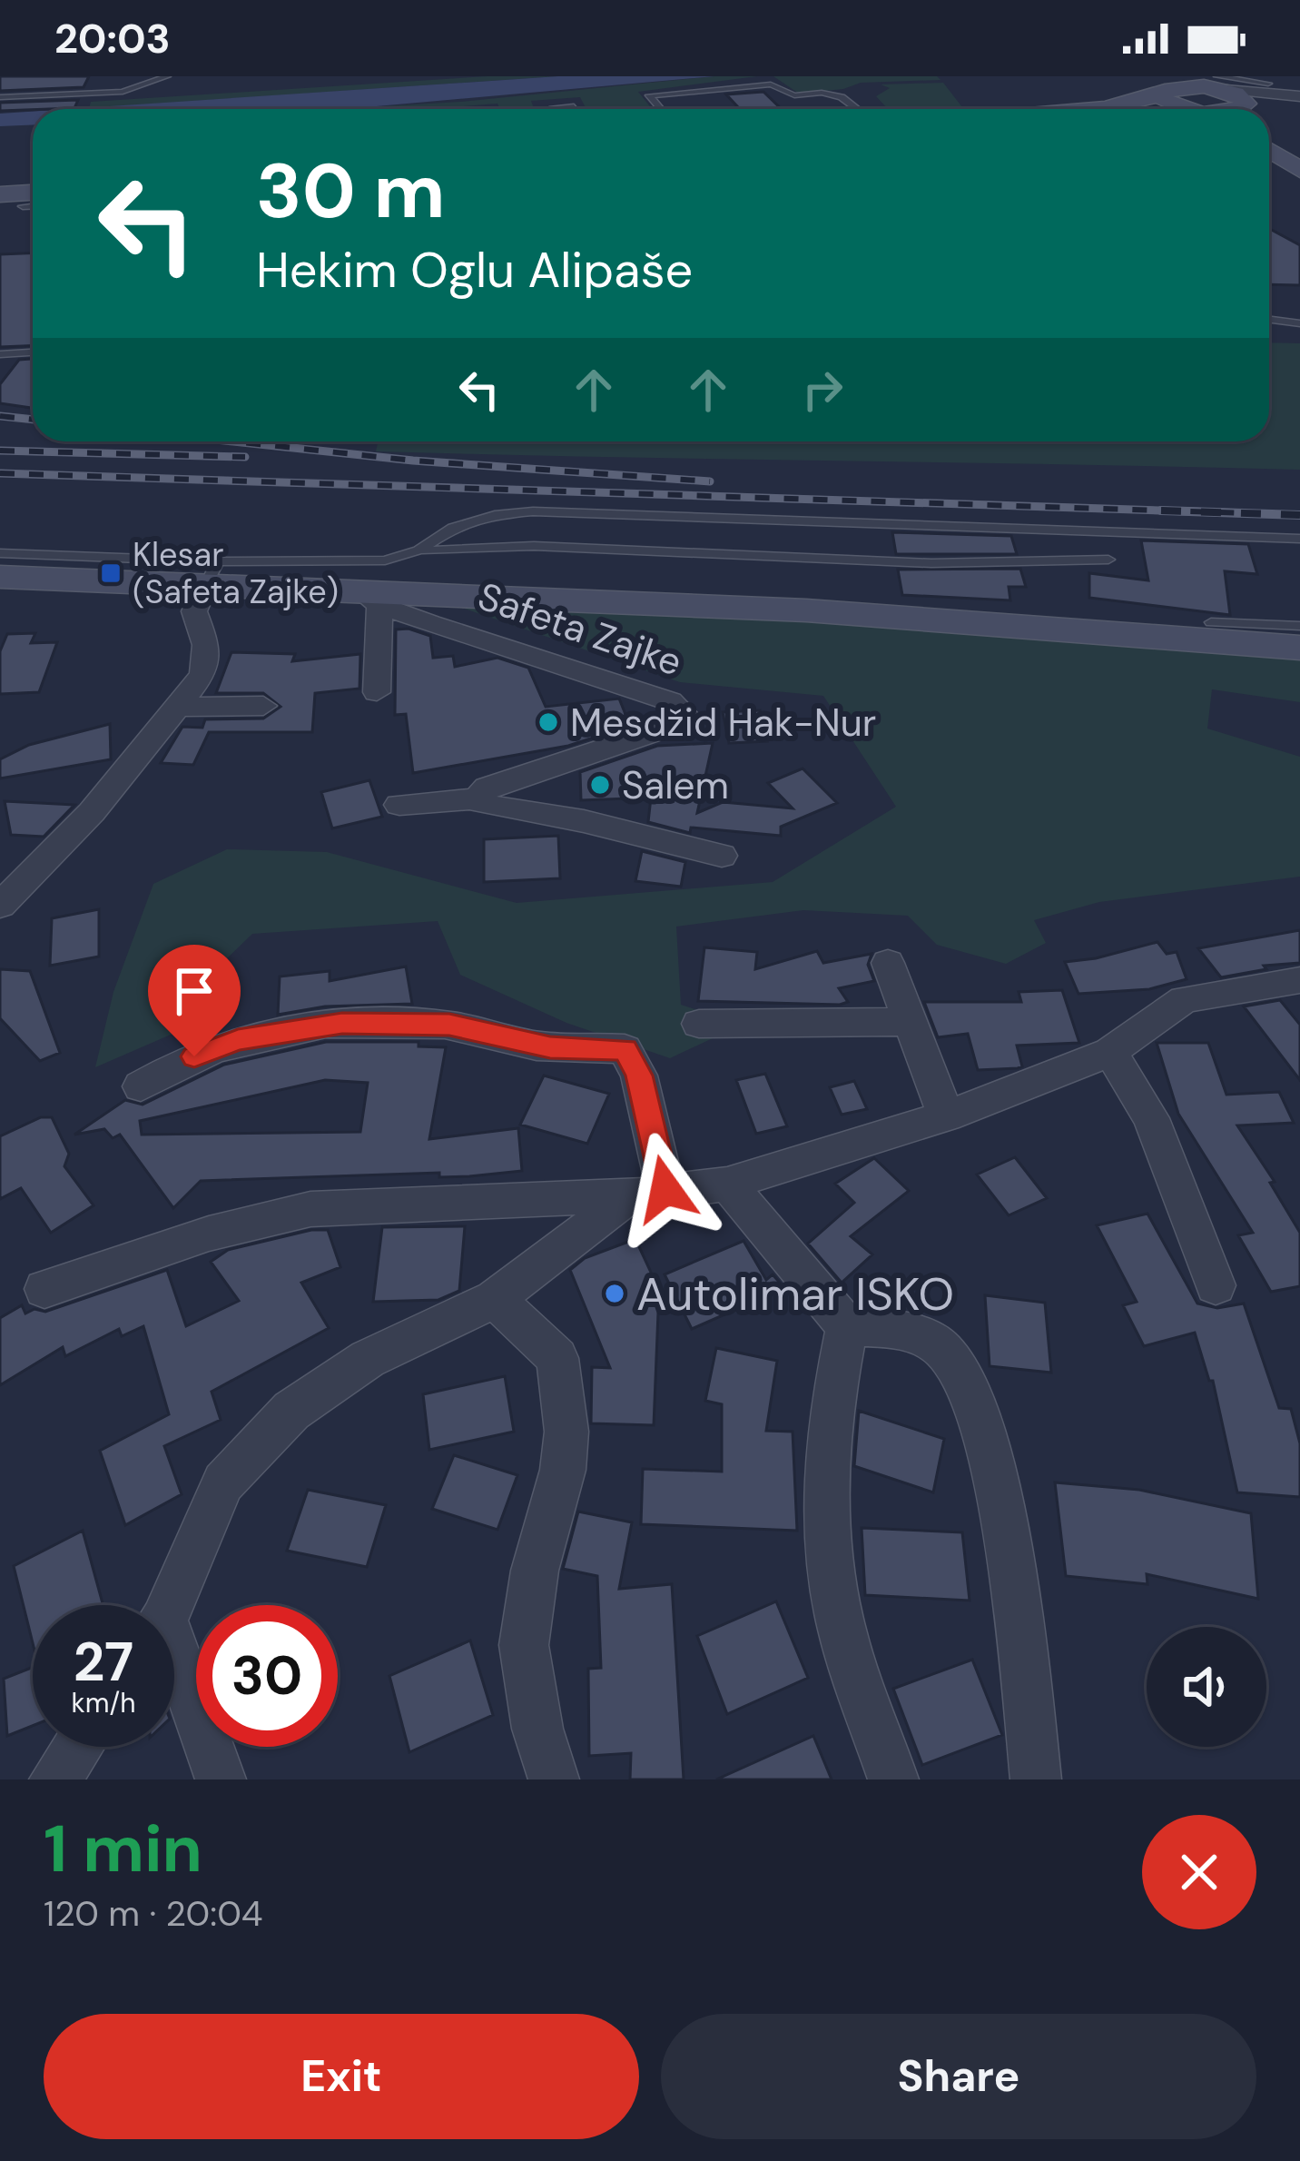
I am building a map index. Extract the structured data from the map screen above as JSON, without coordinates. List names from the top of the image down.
{
  "streets": {
    "main road": ["Safeta Zajke"]
  },
  "places": {
    "transit": ["Klesar (Safeta Zajke)"],
    "other": ["Mesdžid Hak-Nur", "Salem", "Autolimar ISKO"]
  },
  "page": {
    "status": "20:03",
    "turn": ["30 m", "Hekim Oglu Alipaše"],
    "speed": "27 km/h",
    "limit": "30",
    "heading": ["1 min", "120 m · 20:04"],
    "buttons": ["Exit", "Share"]
  }
}
